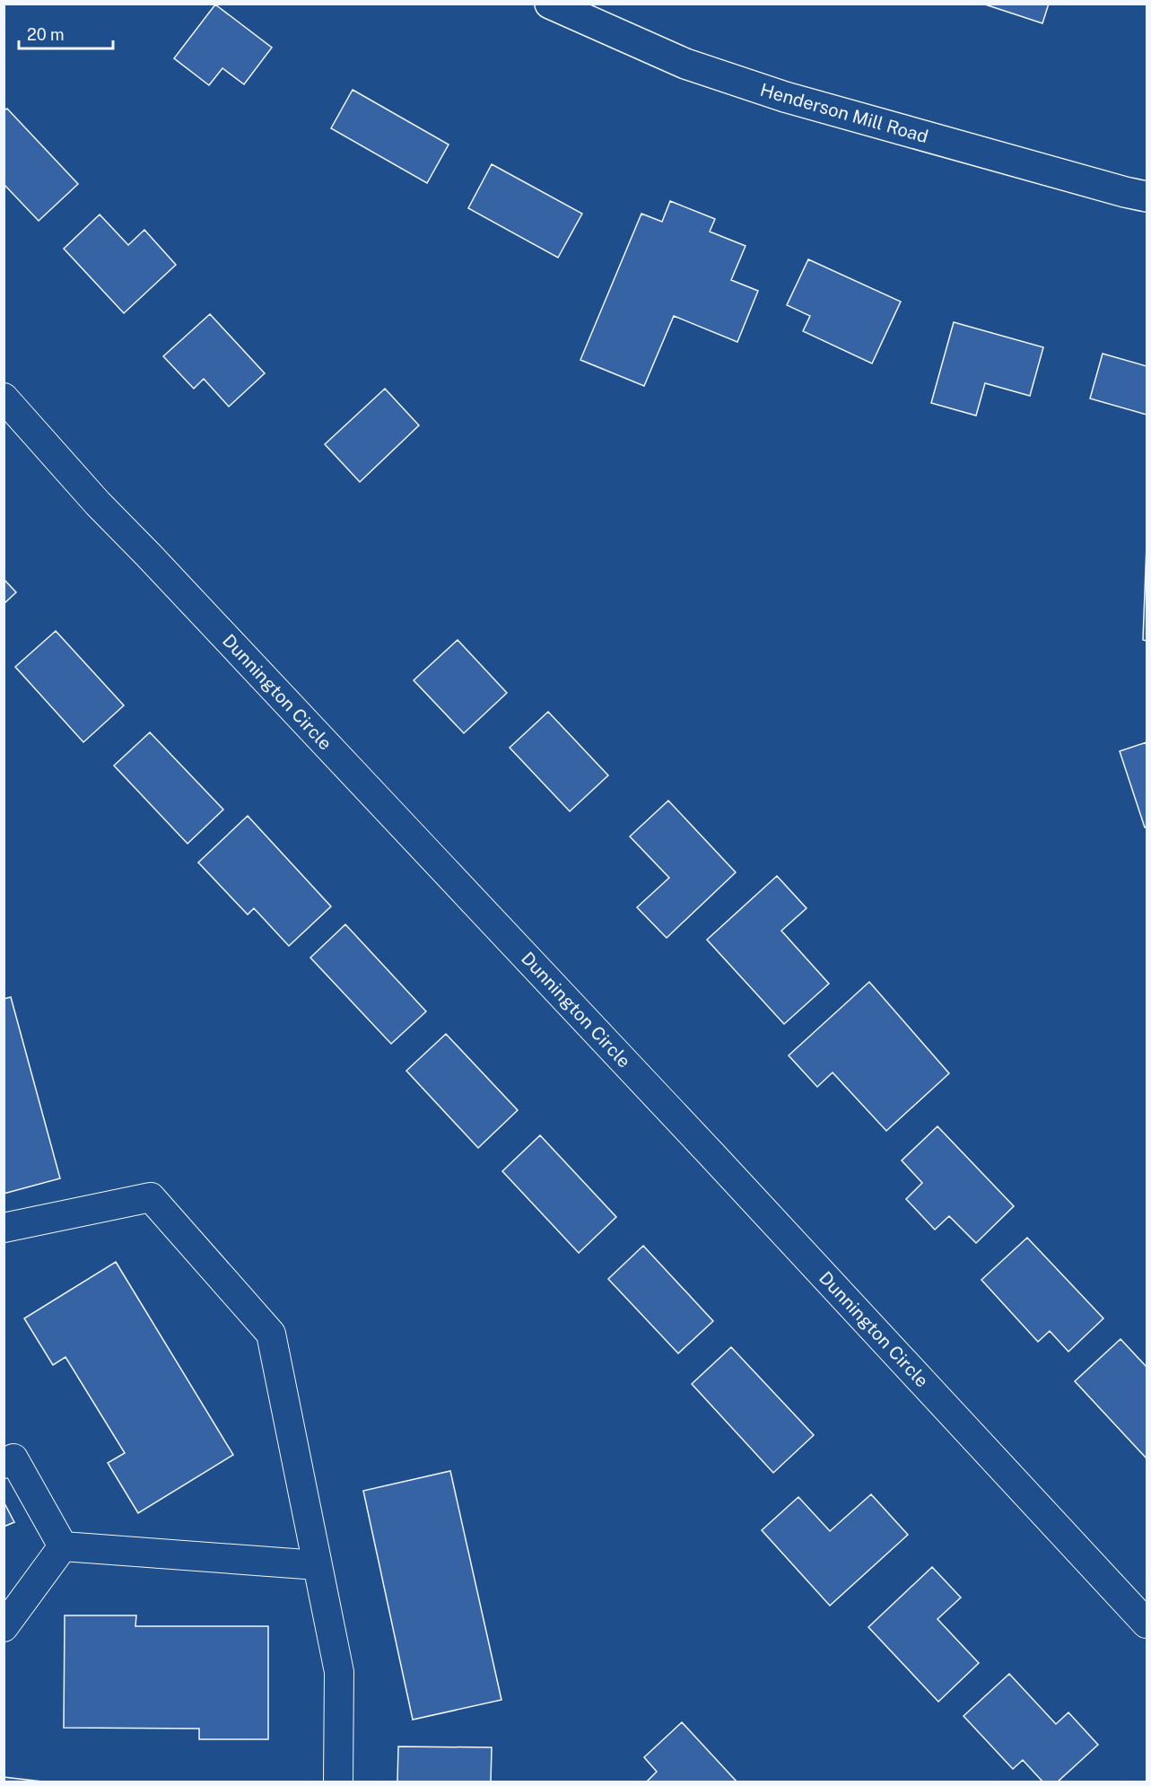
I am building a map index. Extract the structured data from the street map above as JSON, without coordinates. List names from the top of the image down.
{
  "streets": {
    "street": ["Henderson Mill Road", "Dunnington Circle"]
  },
  "scale_bar": "20 m"
}
